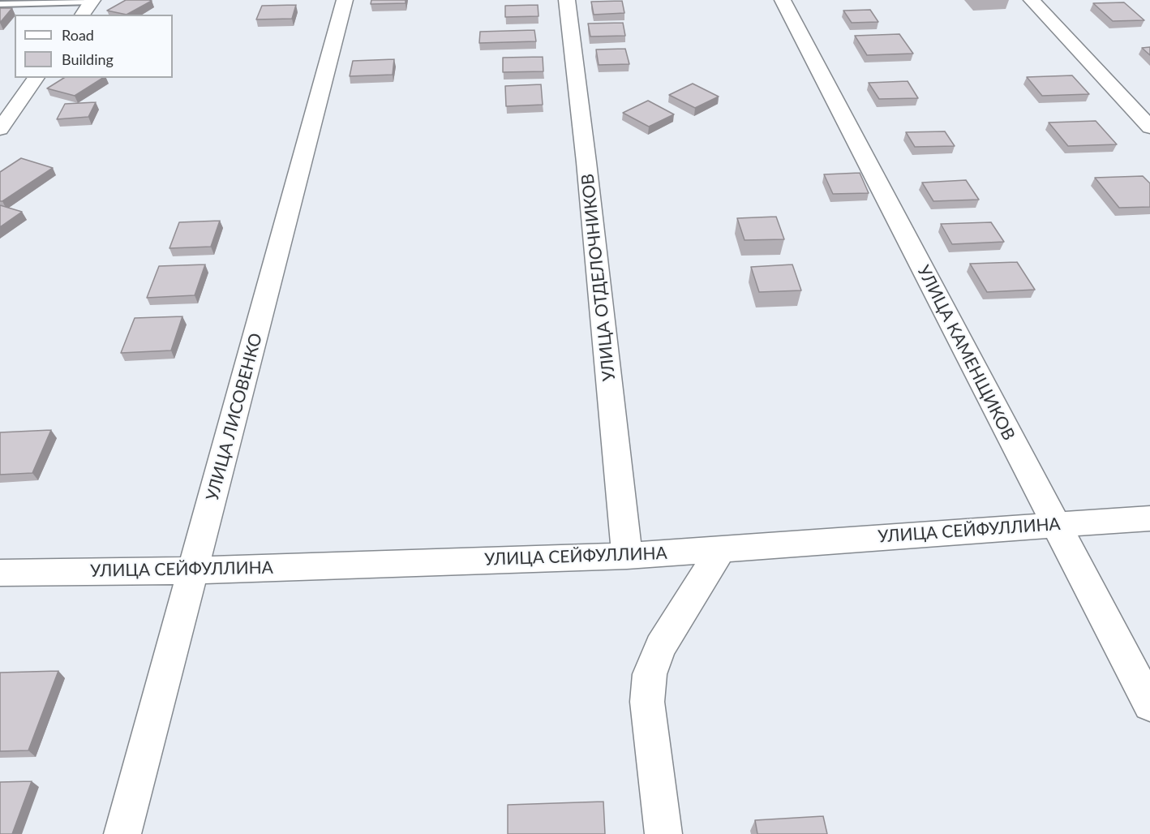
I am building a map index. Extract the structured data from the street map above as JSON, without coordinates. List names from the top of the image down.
{
  "streets": {
    "street": [
      "УЛИЦА ОТДЕЛОЧНИКОВ",
      "УЛИЦА КАМЕНЩИКОВ",
      "УЛИЦА ЛИСОВЕНКО",
      "УЛИЦА СЕЙФУЛЛИНА"
    ]
  },
  "crossings": [
    ["УЛИЦА ОТДЕЛОЧНИКОВ", "УЛИЦА СЕЙФУЛЛИНА"],
    ["УЛИЦА КАМЕНЩИКОВ", "УЛИЦА СЕЙФУЛЛИНА"],
    ["УЛИЦА ЛИСОВЕНКО", "УЛИЦА СЕЙФУЛЛИНА"]
  ],
  "legend": ["Road", "Building"]
}
